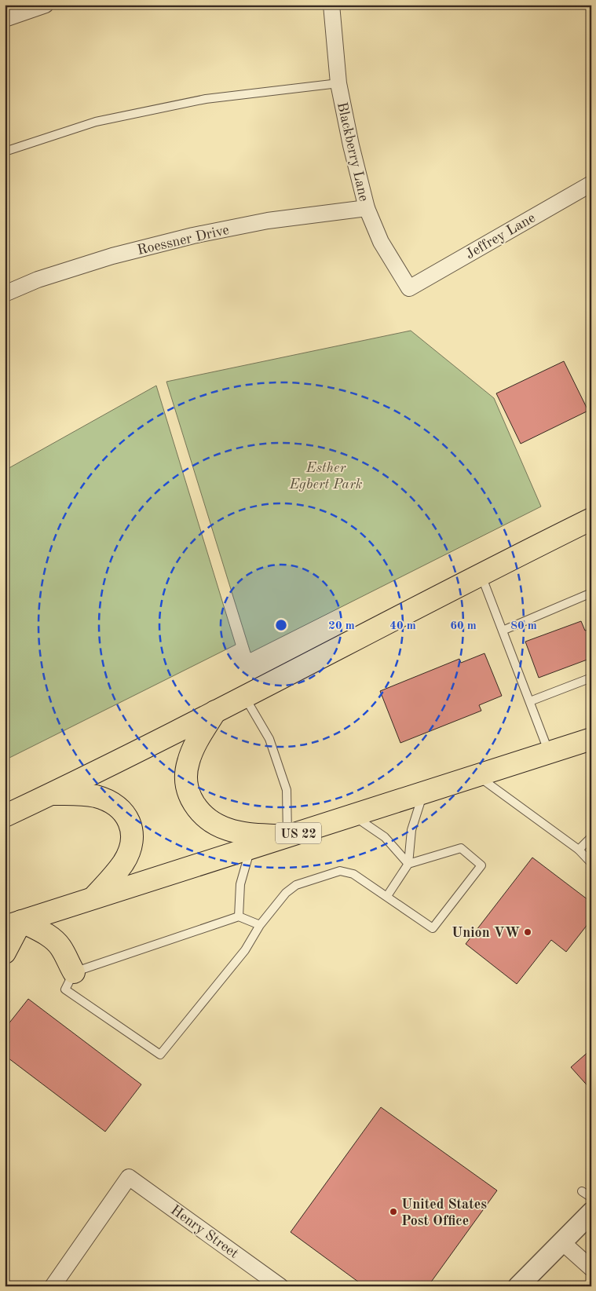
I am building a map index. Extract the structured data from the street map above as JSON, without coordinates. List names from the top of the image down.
{
  "streets": {
    "highway": ["US 22"],
    "street": [
      "Blackberry Lane",
      "Jeffrey Lane",
      "Roessner Drive",
      "Henry Street"
    ]
  },
  "crossings": [
    ["Blackberry Lane", "Jeffrey Lane"],
    ["Blackberry Lane", "Roessner Drive"]
  ],
  "parks": ["Esther Egbert Park"],
  "places": ["Union VW", "United States Post Office"],
  "rings": [
    "20 m",
    "40 m",
    "60 m",
    "80 m"
  ]
}
